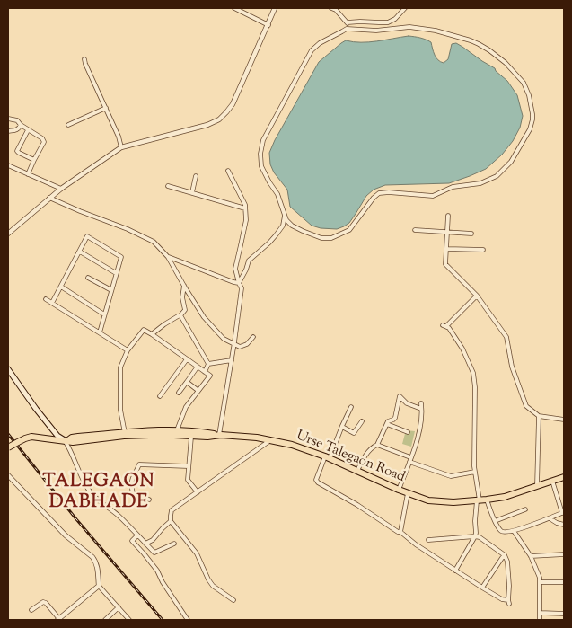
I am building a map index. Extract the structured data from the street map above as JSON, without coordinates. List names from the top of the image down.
{
  "streets": {
    "highway": ["Urse Talegaon Road"]
  },
  "districts": ["TALEGAON DABHADE"]
}
